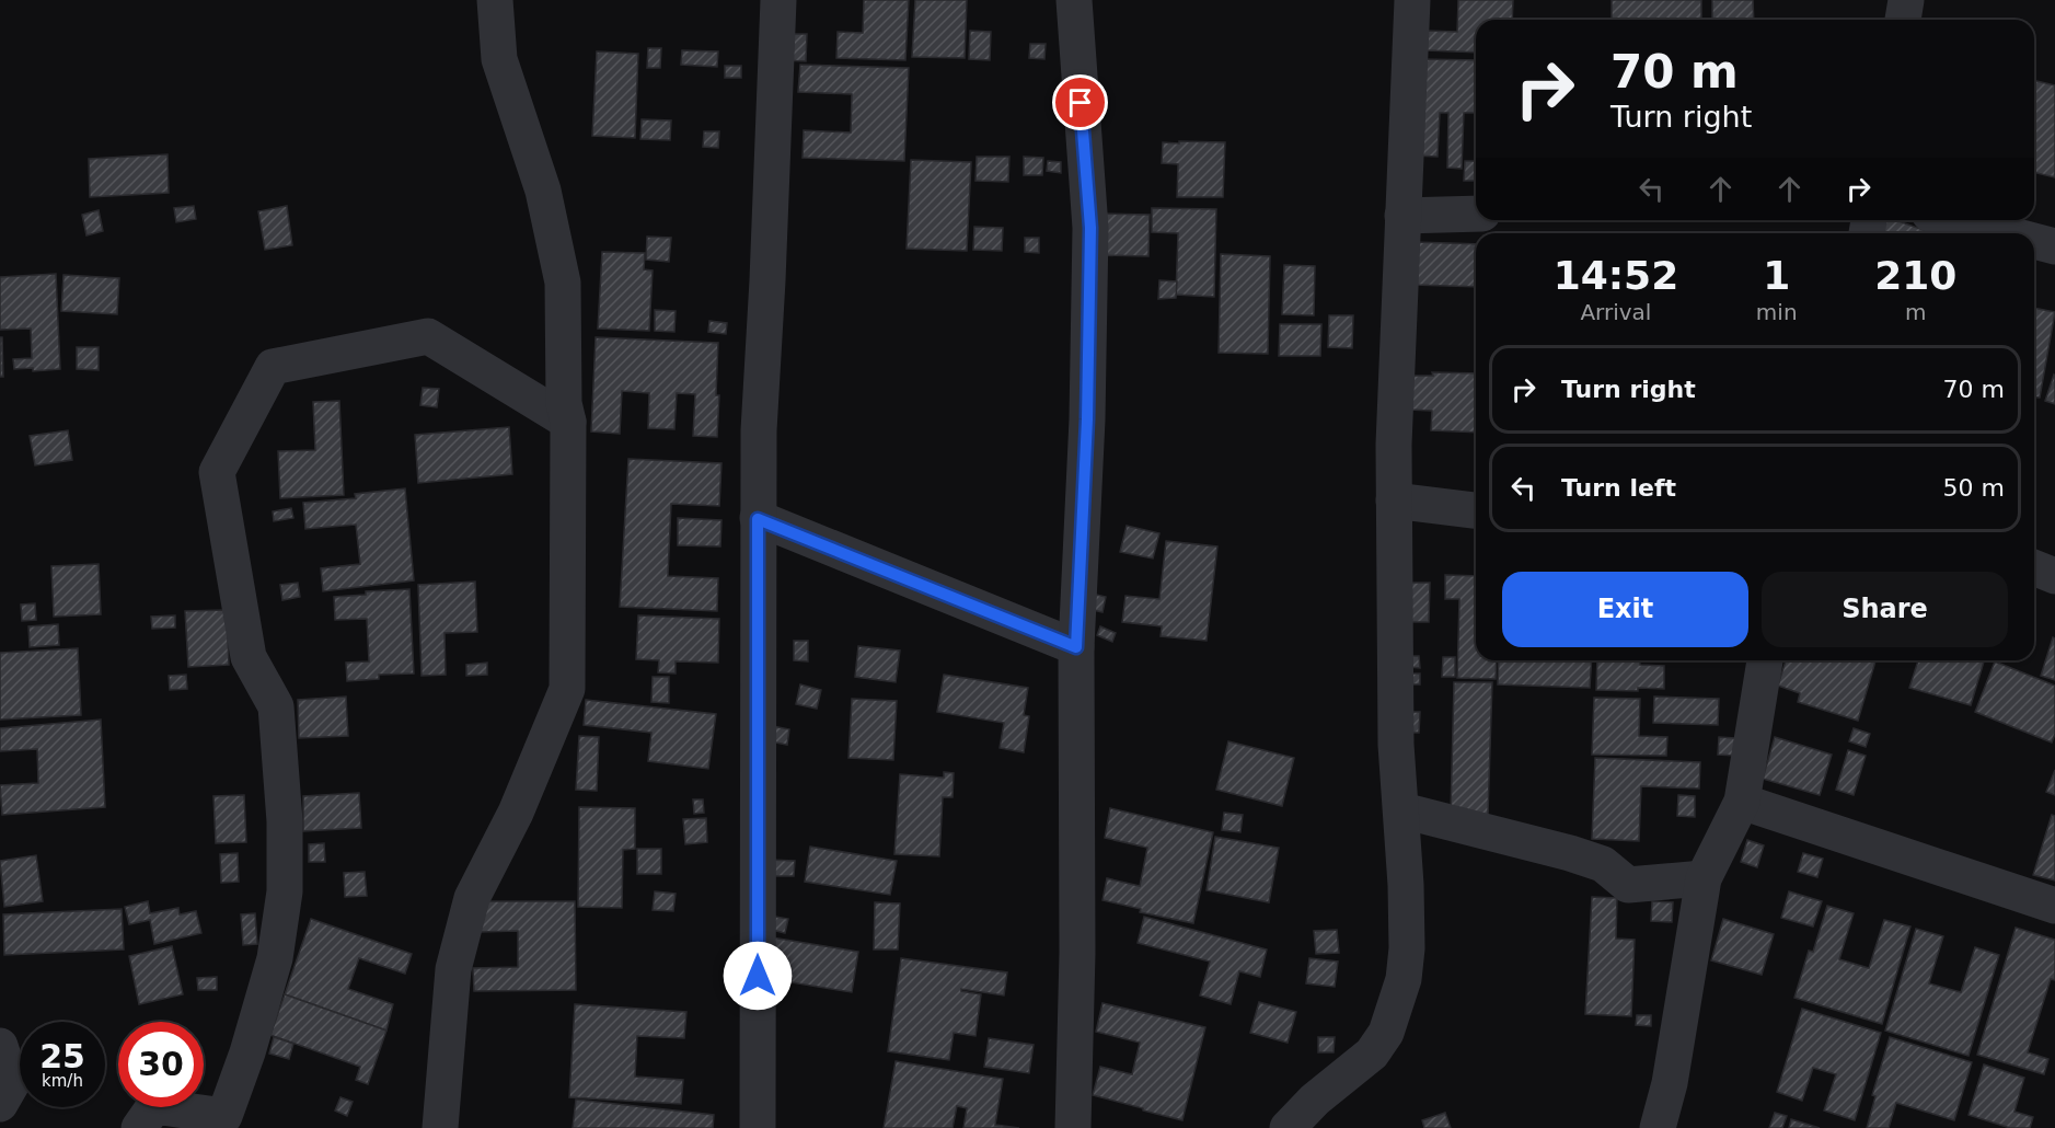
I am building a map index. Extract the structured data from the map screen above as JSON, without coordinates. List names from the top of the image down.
{
  "page": {
    "turn": ["70 m", "Turn right"],
    "eta": [
      "14:52",
      "Arrival",
      "1",
      "min",
      "210",
      "m"
    ],
    "list": [
      {
        "name": "Turn right",
        "value": "70 m"
      },
      {
        "name": "Turn left",
        "value": "50 m"
      }
    ],
    "buttons": ["Exit", "Share"],
    "speed": "25 km/h",
    "limit": "30"
  }
}
